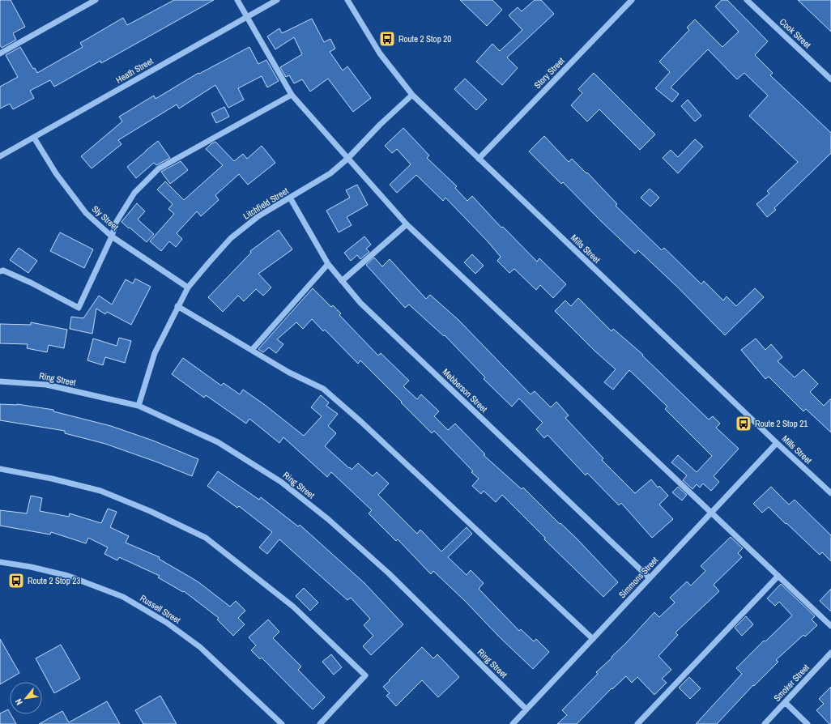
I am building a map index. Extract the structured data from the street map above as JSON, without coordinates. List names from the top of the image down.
{
  "streets": {
    "street": [
      "Cook Street",
      "Heath Street",
      "Story Street",
      "Litchfield Street",
      "Sly Street",
      "Mills Street",
      "Ring Street",
      "Mebberson Street",
      "Simmons Street",
      "Russell Street",
      "Smoker Street"
    ]
  },
  "crossings": [
    ["Heath Street", "Sly Street"],
    ["Story Street", "Mills Street"],
    ["Litchfield Street", "Sly Street"],
    ["Litchfield Street", "Mills Street"],
    ["Litchfield Street", "Ring Street"],
    ["Litchfield Street", "Mebberson Street"],
    ["Mills Street", "Simmons Street"],
    ["Ring Street", "Simmons Street"],
    ["Mebberson Street", "Simmons Street"]
  ],
  "places": {
    "bus stop": ["Route 2 Stop 20", "Route 2 Stop 21", "Route 2 Stop 23"]
  },
  "north": "bottom left"
}
